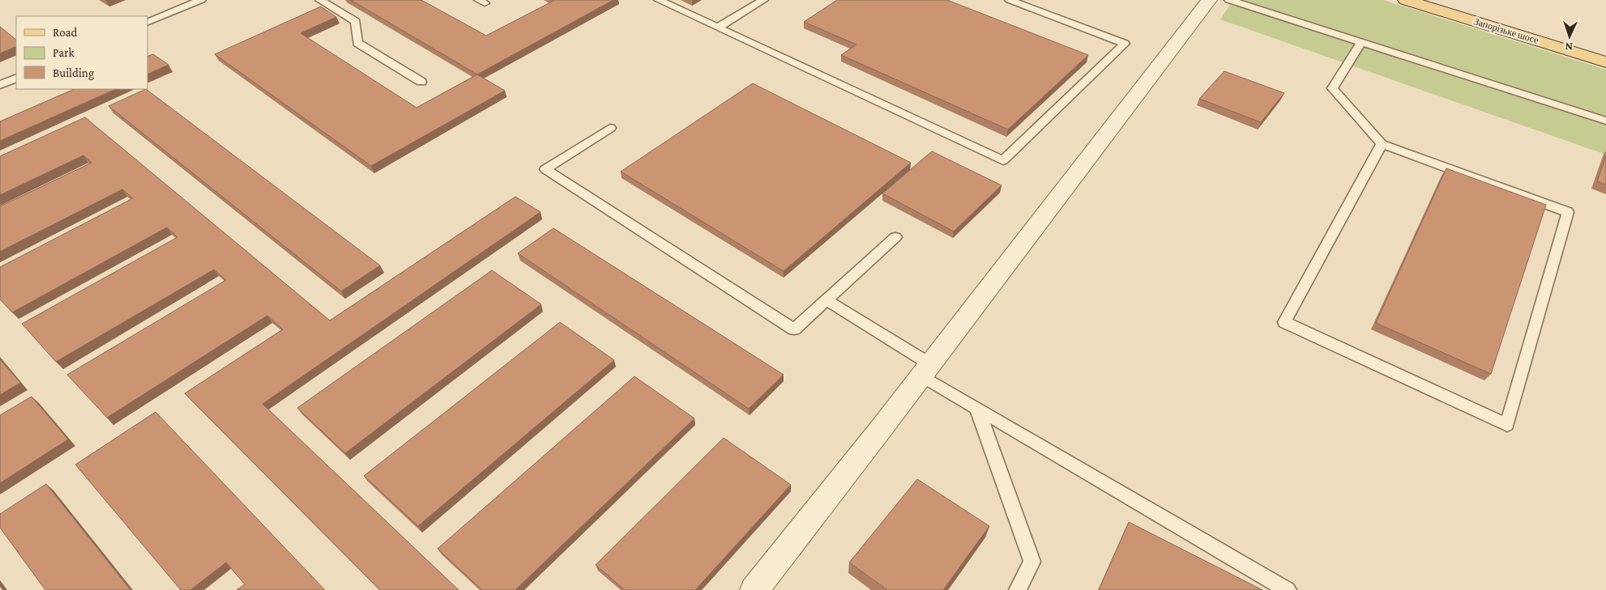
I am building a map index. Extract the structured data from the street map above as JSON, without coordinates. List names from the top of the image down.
{
  "streets": {
    "main road": ["Запорізьке шосе"]
  },
  "legend": ["Road", "Park", "Building"],
  "north": "bottom"
}
